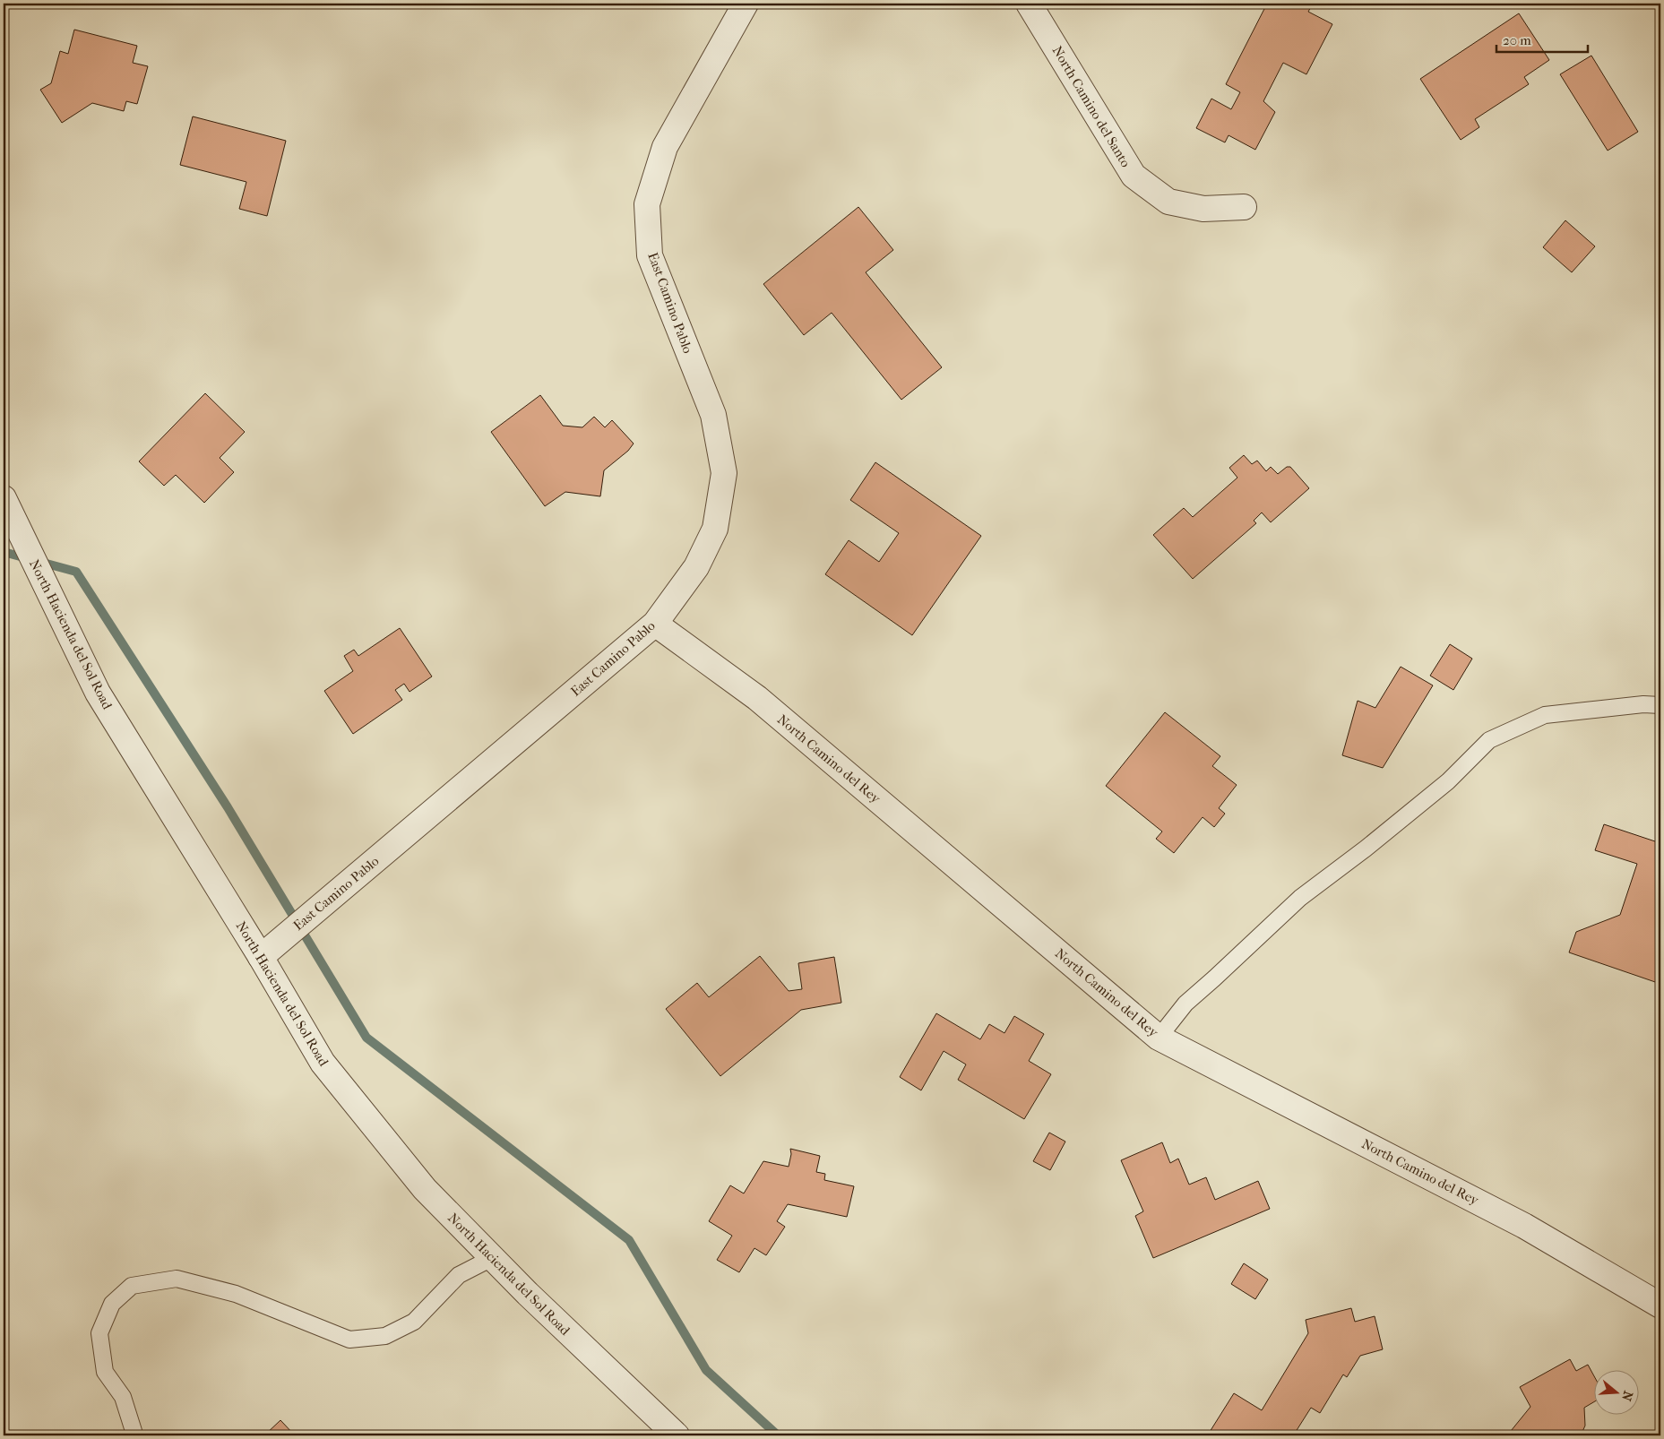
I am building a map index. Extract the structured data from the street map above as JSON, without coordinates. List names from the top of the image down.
{
  "streets": {
    "street": [
      "North Camino del Santo",
      "East Camino Pablo",
      "North Hacienda del Sol Road",
      "North Camino del Rey"
    ]
  },
  "crossings": [
    ["East Camino Pablo", "North Hacienda del Sol Road"],
    ["East Camino Pablo", "North Camino del Rey"]
  ],
  "scale_bar": "20 m",
  "north": "right"
}
